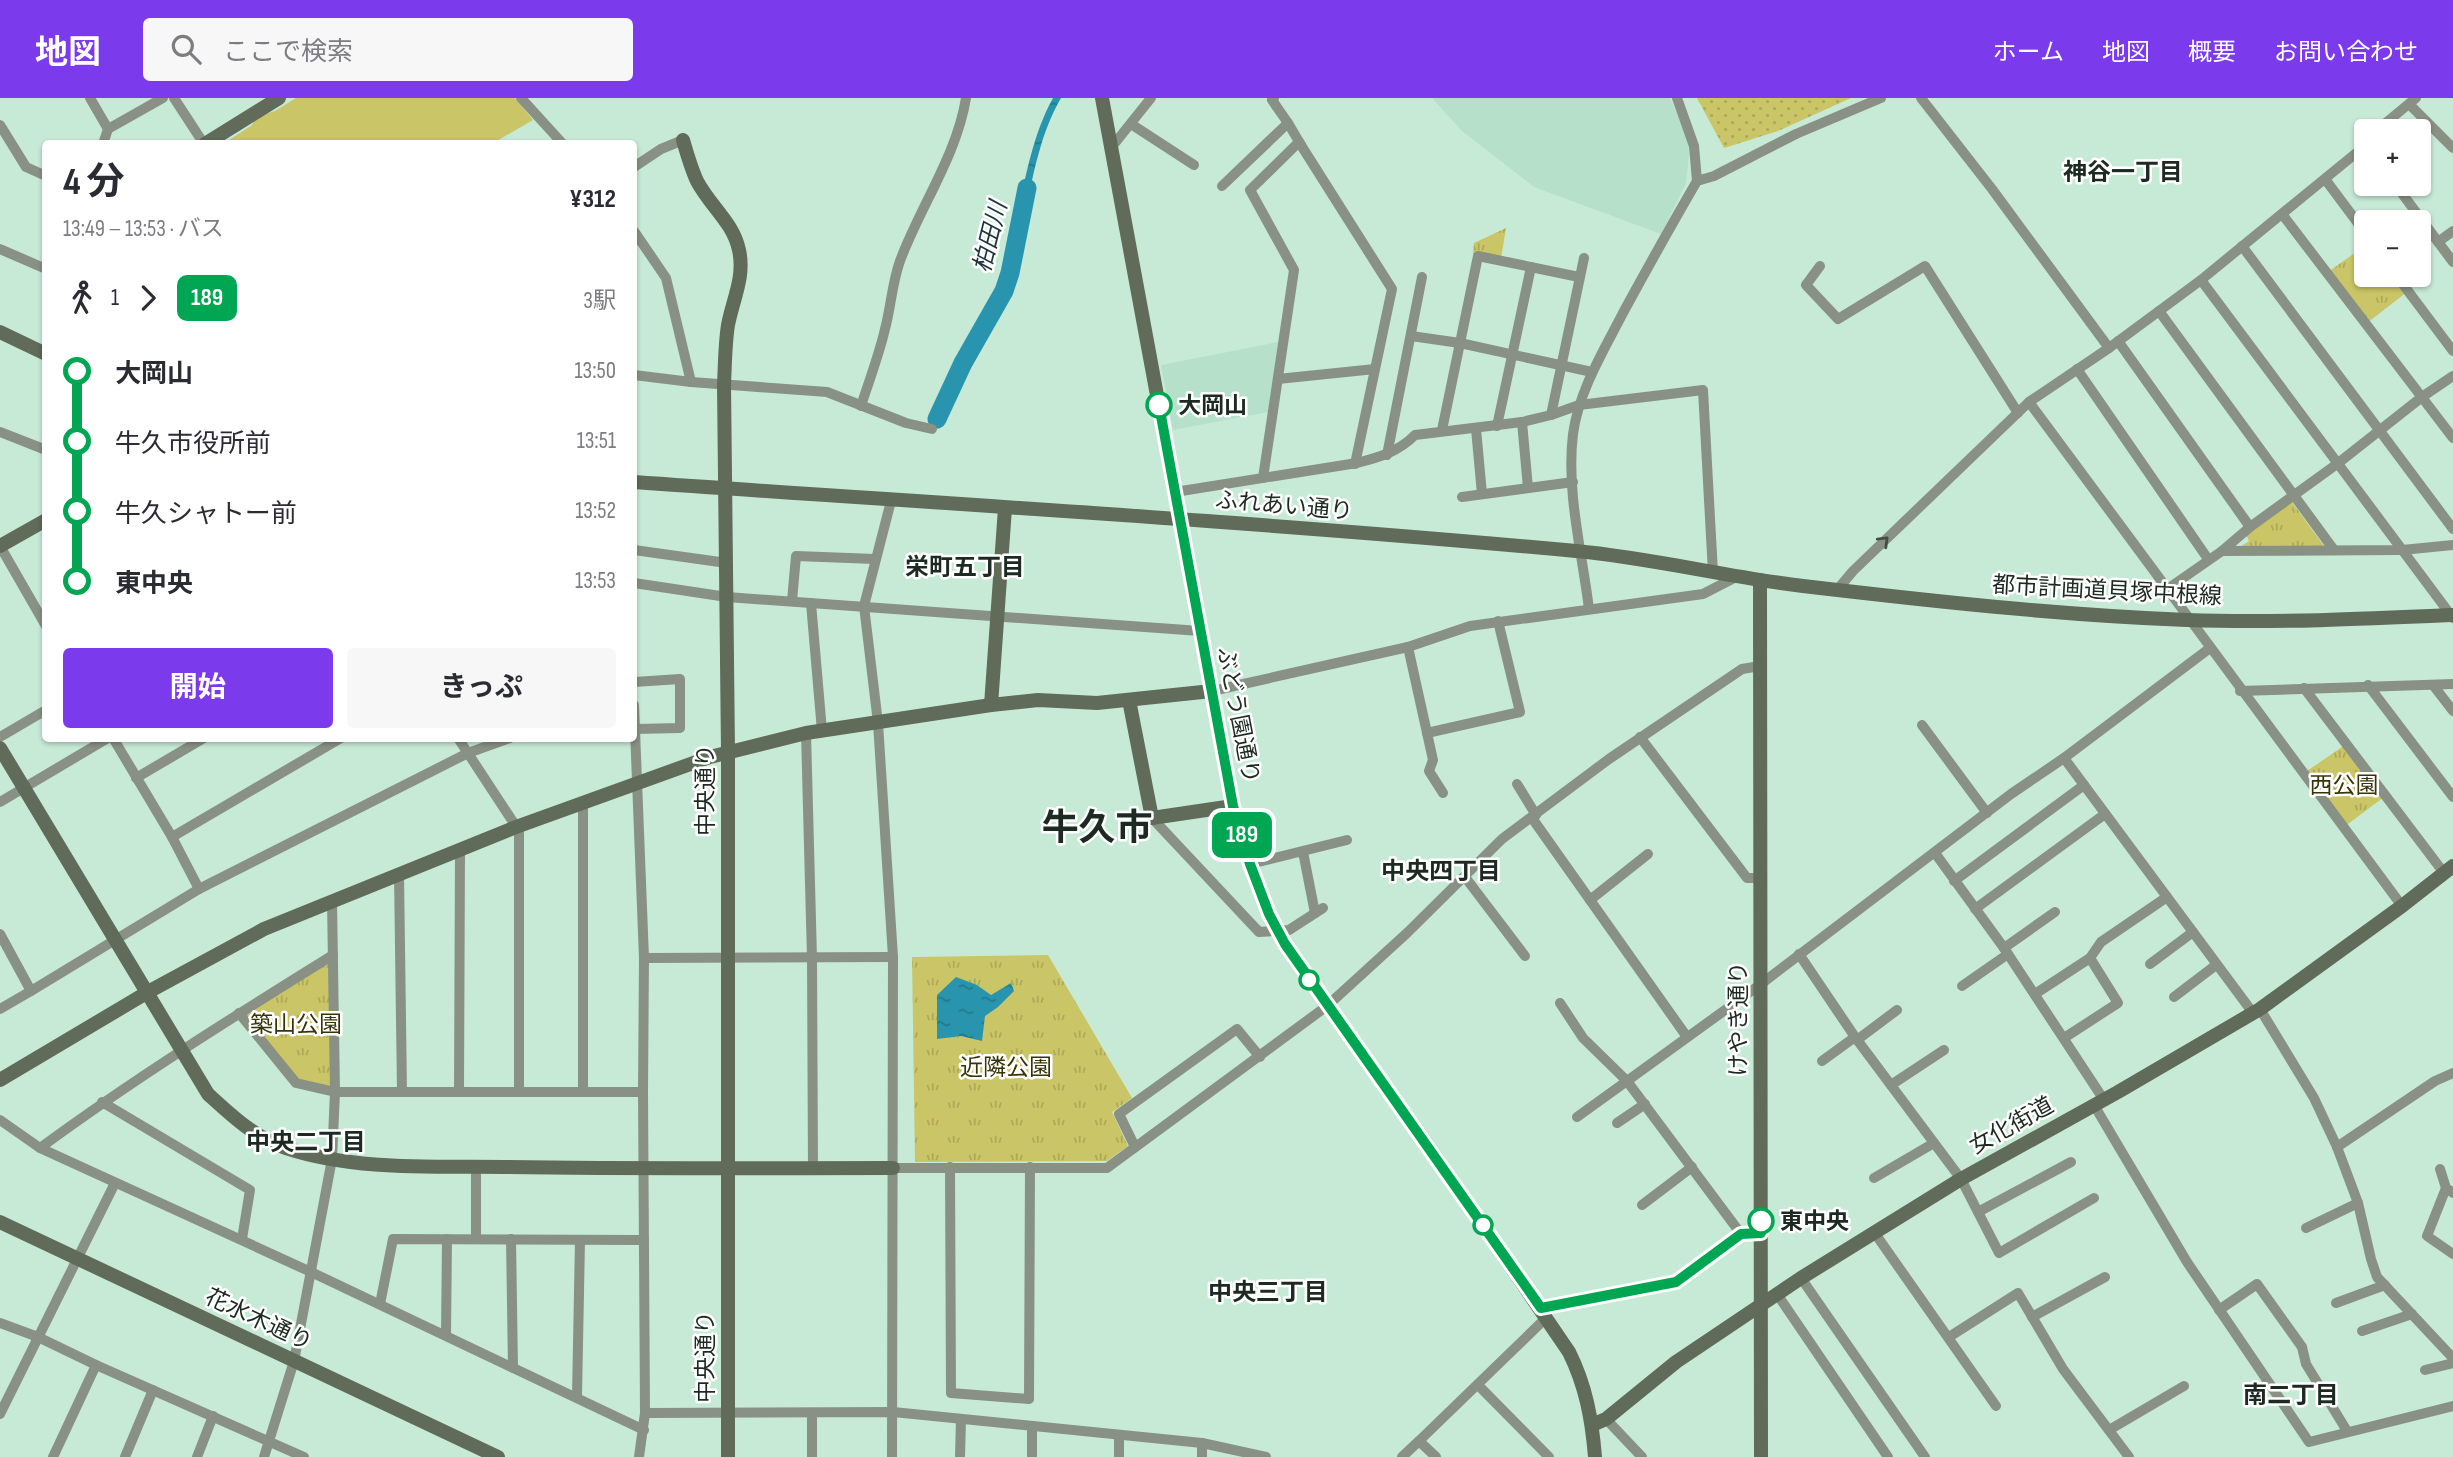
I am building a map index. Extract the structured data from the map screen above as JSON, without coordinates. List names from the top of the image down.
{
  "streets": {
    "street": [
      "ふれあい通り",
      "都市計画道貝塚中根線",
      "ぶどう園通り",
      "中央通り",
      "けやき通り",
      "女化街道",
      "花水木通り"
    ]
  },
  "crossings": [
    ["ふれあい通り", "都市計画道貝塚中根線"],
    ["ふれあい通り", "ぶどう園通り"],
    ["ふれあい通り", "中央通り"],
    ["ふれあい通り", "けやき通り"],
    ["都市計画道貝塚中根線", "けやき通り"],
    ["ぶどう園通り", "女化街道"],
    ["けやき通り", "女化街道"]
  ],
  "districts": [
    "神谷一丁目",
    "栄町五丁目",
    "牛久市",
    "中央四丁目",
    "中央二丁目",
    "中央三丁目",
    "南二丁目"
  ],
  "water": ["柏田川"],
  "parks": ["西公園", "築山公園", "近隣公園"],
  "places": ["大岡山", "東中央"],
  "lines": ["bus line 189"],
  "page": {
    "header": "地図",
    "search": "ここで検索",
    "nav": [
      "ホーム",
      "地図",
      "概要",
      "お問い合わせ"
    ],
    "on_map": "189",
    "map_buttons": ["+", "−"],
    "heading": ["4 分", "13:49 – 13:53 · バス", "¥312"],
    "legs": ["1", "189", "3駅"],
    "list": [
      {
        "name": "大岡山",
        "value": "13:50"
      },
      {
        "name": "牛久市役所前",
        "value": "13:51"
      },
      {
        "name": "牛久シャトー前",
        "value": "13:52"
      },
      {
        "name": "東中央",
        "value": "13:53"
      }
    ],
    "buttons": ["開始", "きっぷ"]
  }
}
